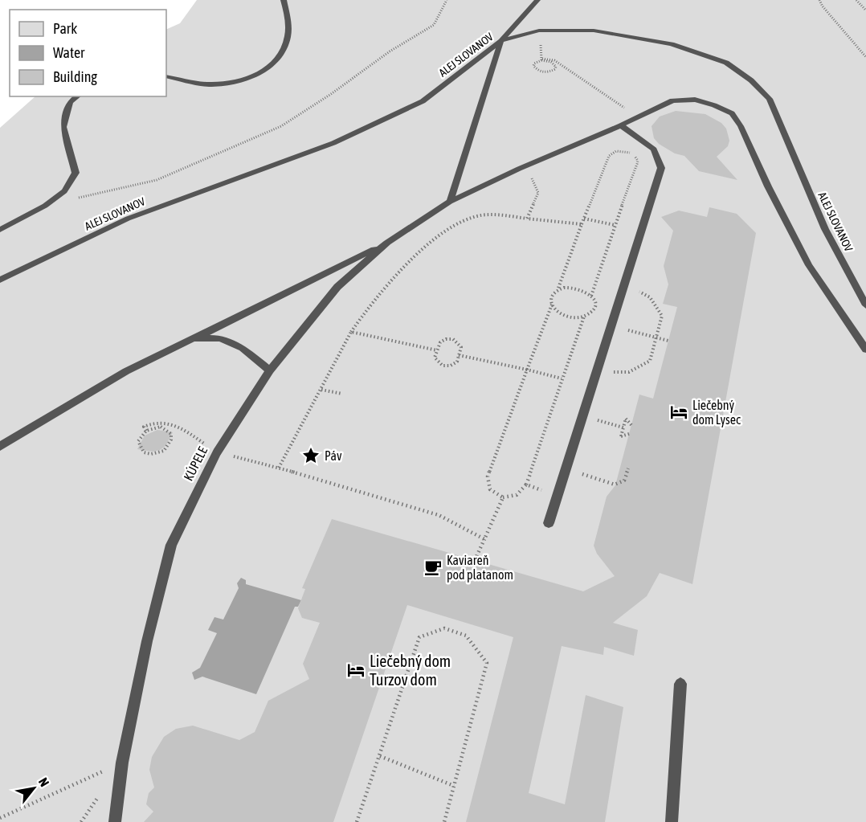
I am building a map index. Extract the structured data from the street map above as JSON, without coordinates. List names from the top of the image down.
{
  "streets": {
    "lane": ["ALEJ SLOVANOV", "KÚPELE"]
  },
  "places": {
    "hotel": ["Liečebný dom Lysec", "Liečebný dom Turzov dom"],
    "place": ["Páv"],
    "cafe": ["Kaviareň pod platanom"]
  },
  "legend": ["Park", "Water", "Building"],
  "north": "top right"
}
